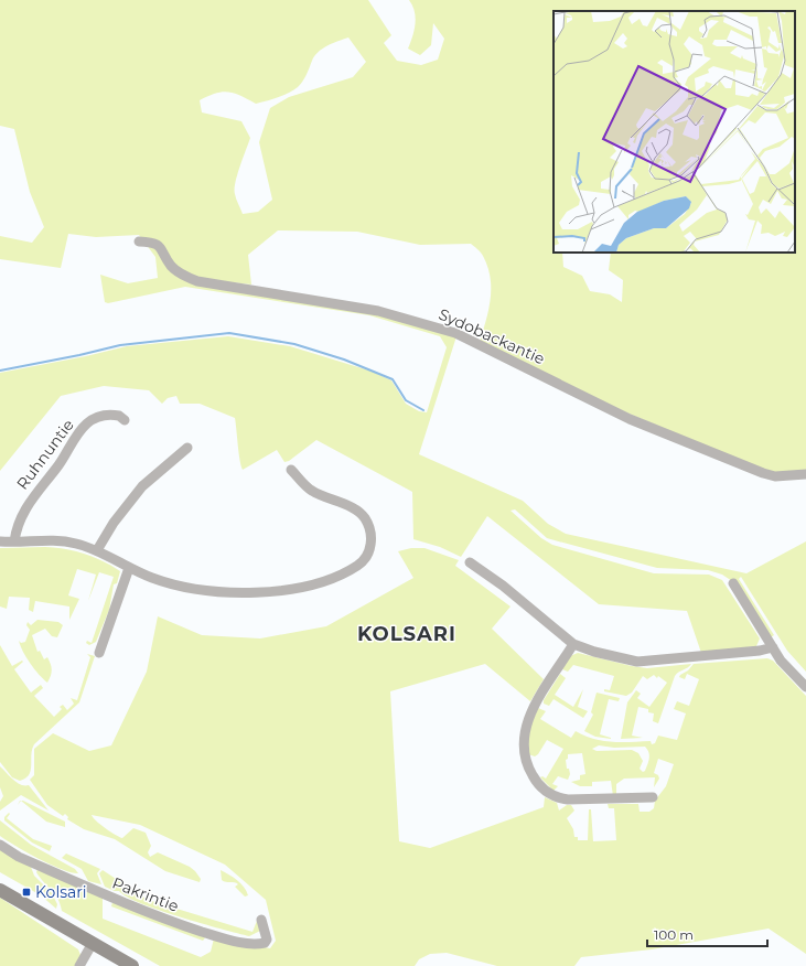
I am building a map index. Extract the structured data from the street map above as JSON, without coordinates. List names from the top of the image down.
{
  "streets": {
    "street": ["Sydobackantie", "Ruhnuntie", "Pakrintie"]
  },
  "districts": ["KOLSARI"],
  "places": {
    "transit": ["Kolsari"]
  },
  "scale_bar": "100 m"
}
